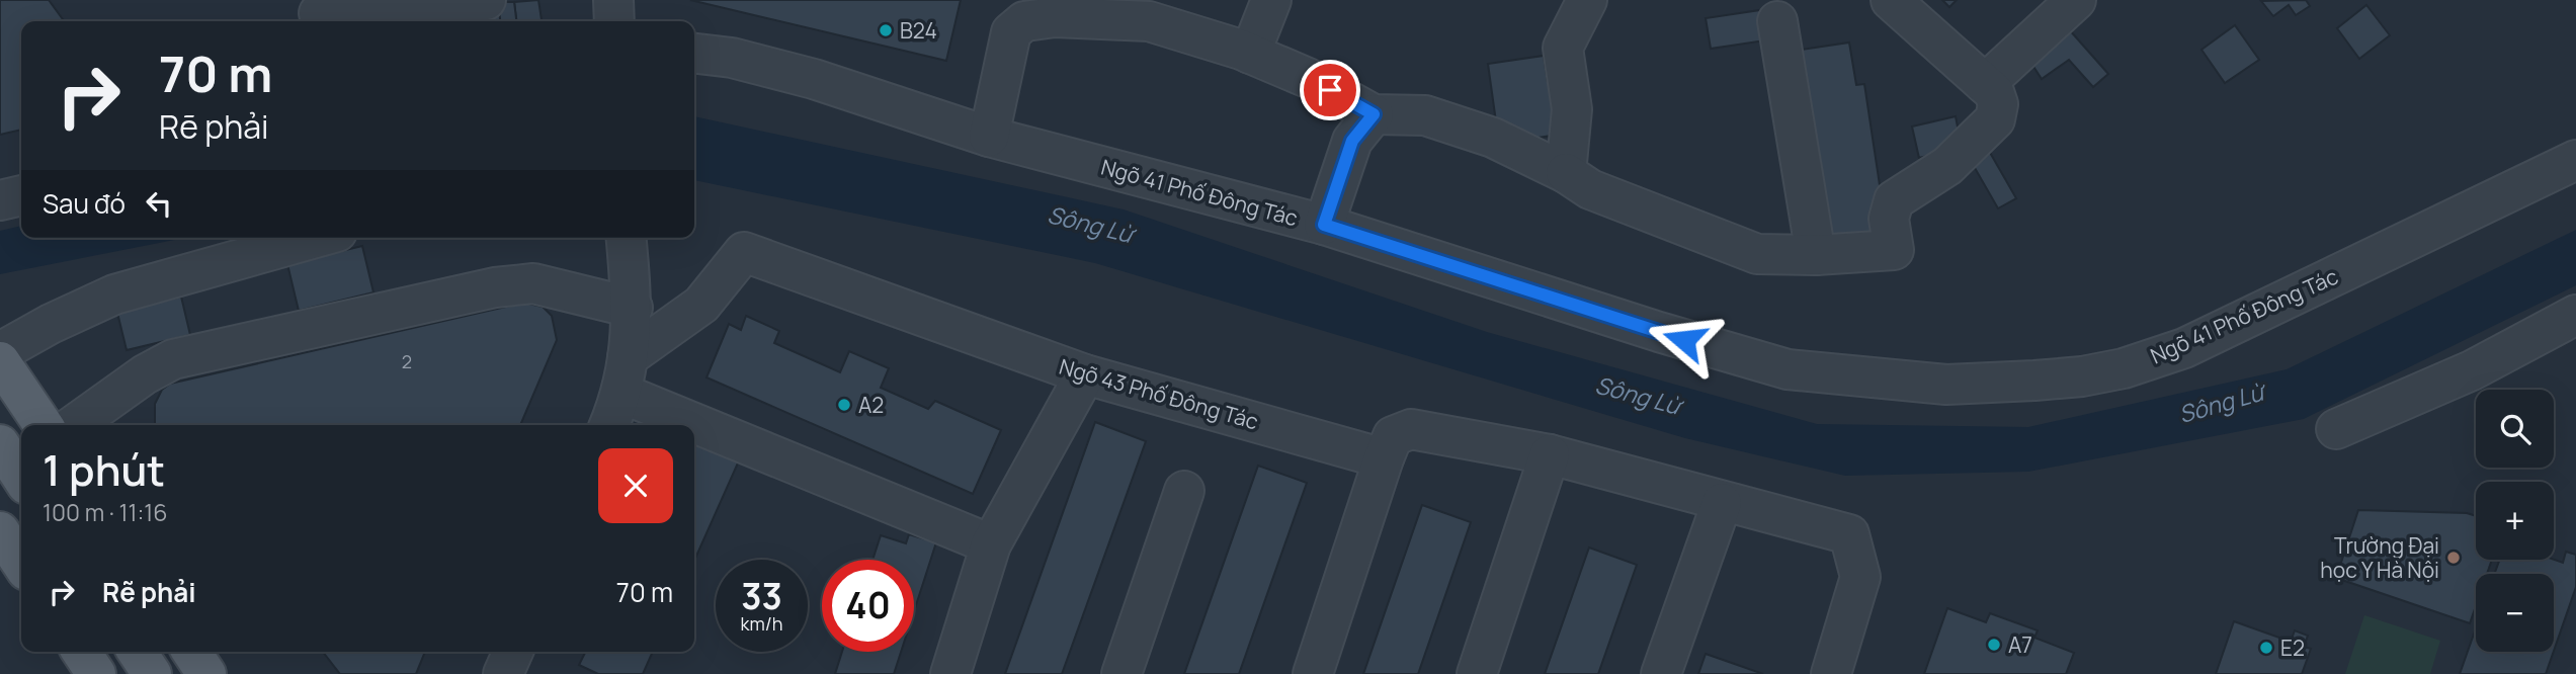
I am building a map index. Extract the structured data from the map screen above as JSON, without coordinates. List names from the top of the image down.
{
  "streets": {
    "street": ["Ngõ 41 Phố Đông Tác", "Ngõ 43 Phố Đông Tác"]
  },
  "water": ["Sông Lừ"],
  "places": [
    "B24",
    "A2",
    "Trường Đại học Y Hà Nội",
    "A7",
    "E2"
  ],
  "house_numbers": ["2"],
  "page": {
    "turn": ["70 m", "Rẽ phải"],
    "then": "Sau đó",
    "map_buttons": ["+", "−"],
    "heading": ["1 phút", "100 m · 11:16"],
    "list": [
      {
        "name": "Rẽ phải",
        "value": "70 m"
      }
    ],
    "speed": "33 km/h",
    "limit": "40"
  }
}
